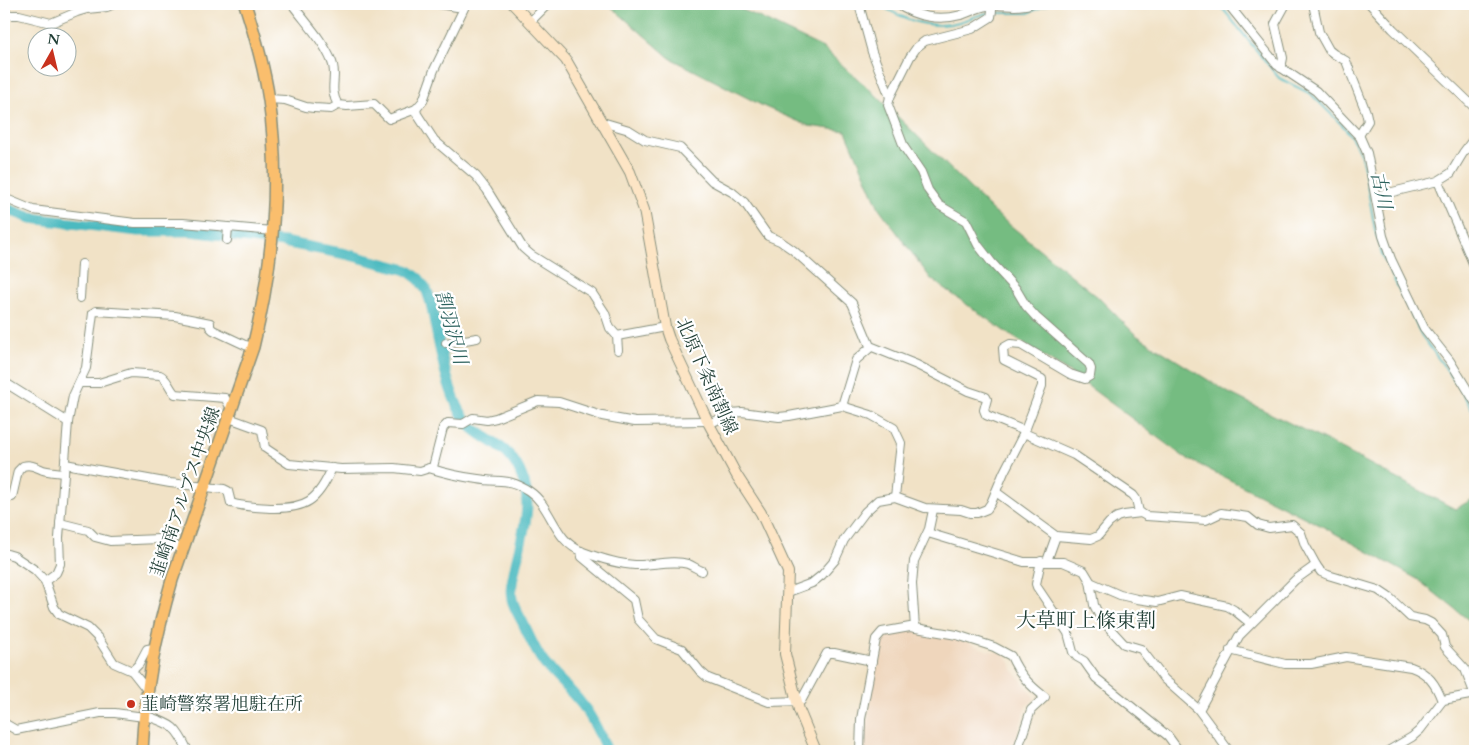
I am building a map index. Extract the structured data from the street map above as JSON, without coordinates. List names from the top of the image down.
{
  "streets": {
    "main road": ["北原下条南割線", "韮崎南アルプス中央線"]
  },
  "districts": ["大草町上條東割"],
  "water": ["古川", "割羽沢川"],
  "places": ["韮崎警察署旭駐在所"],
  "north": "top"
}
